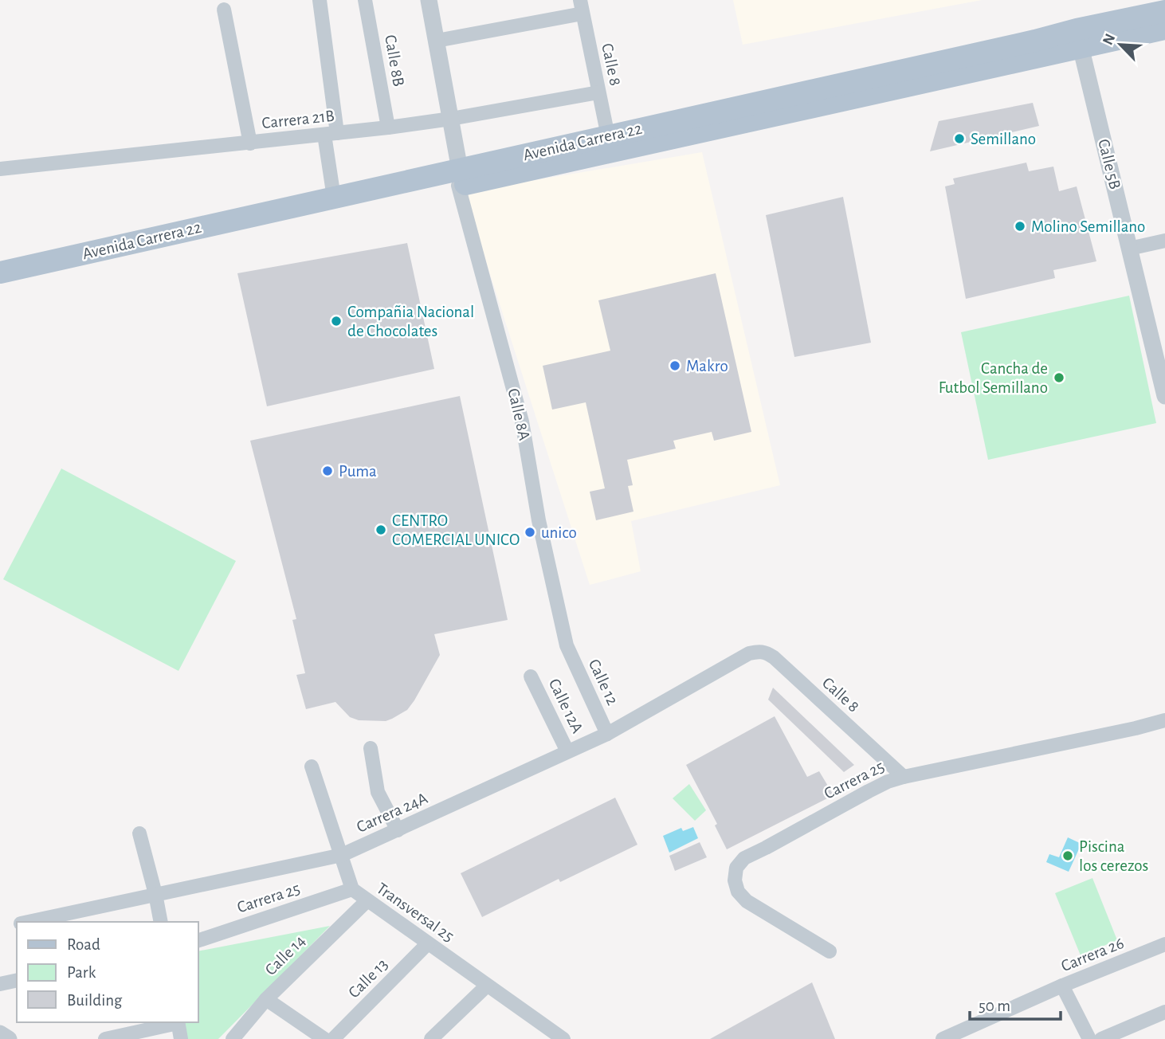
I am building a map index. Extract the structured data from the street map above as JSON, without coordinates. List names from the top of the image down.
{
  "streets": {
    "main road": ["Avenida Carrera 22"],
    "street": [
      "Calle 8B",
      "Calle 8",
      "Carrera 21B",
      "Calle 5B",
      "Calle 8A",
      "Calle 12",
      "Calle 12A",
      "Carrera 25",
      "Carrera 24A",
      "Transversal 25",
      "Carrera 26",
      "Calle 14",
      "Calle 13"
    ]
  },
  "crossings": [
    ["Calle 8B", "Carrera 21B"],
    ["Calle 8", "Carrera 21B"],
    ["Calle 8", "Avenida Carrera 22"],
    ["Calle 8", "Carrera 25"],
    ["Calle 8", "Carrera 24A"],
    ["Carrera 21B", "Calle 8A"],
    ["Avenida Carrera 22", "Calle 5B"],
    ["Avenida Carrera 22", "Calle 8A"],
    ["Calle 8A", "Calle 12"],
    ["Calle 12", "Carrera 24A"],
    ["Calle 12A", "Carrera 24A"],
    ["Carrera 25", "Transversal 25"],
    ["Carrera 24A", "Transversal 25"],
    ["Transversal 25", "Calle 14"],
    ["Transversal 25", "Calle 13"]
  ],
  "places": [
    "Semillano",
    "Molino Semillano",
    "Compañia Nacional de Chocolates",
    "Makro",
    "Cancha de Futbol Semillano",
    "Puma",
    "CENTRO COMERCIAL UNICO",
    "unico",
    "Piscina los cerezos"
  ],
  "legend": ["Road", "Park", "Building"],
  "scale_bar": "50 m",
  "north": "top left"
}
